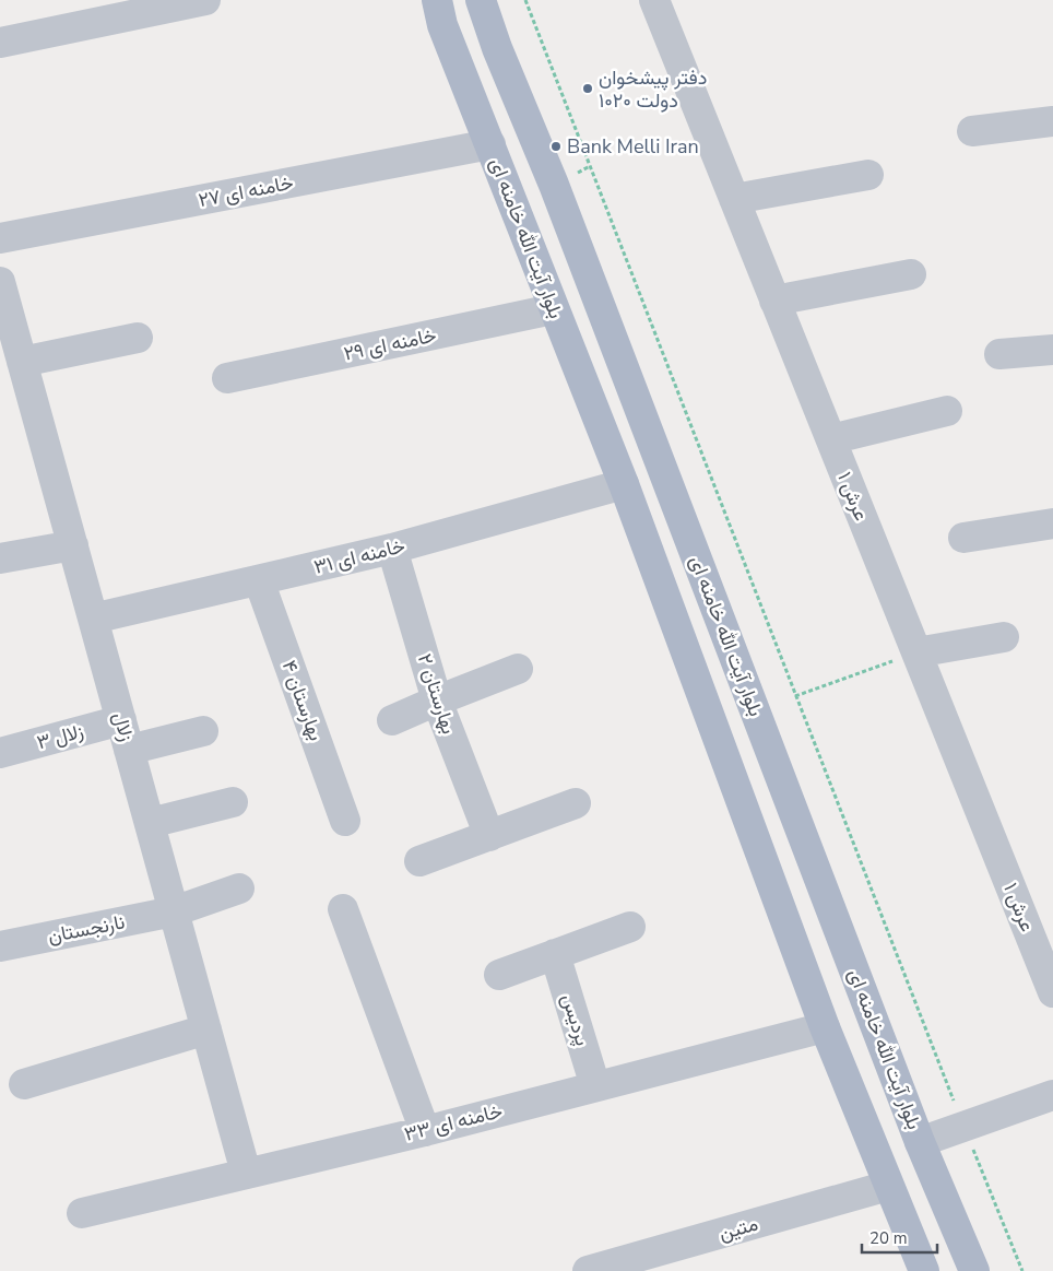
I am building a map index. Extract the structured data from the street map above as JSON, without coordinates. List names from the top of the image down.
{
  "streets": {
    "main road": ["بلوار آیت الله خامنه ای"],
    "street": [
      "خامنه ای ۲۷",
      "خامنه ای ۲۹",
      "عرش ۱",
      "خامنه ای ۳۱",
      "بهارستان ۲",
      "بهارستان ۴",
      "زلال",
      "۳ زلال",
      "نارنجستان",
      "پردیس",
      "خامنه ای ۳۳",
      "متین"
    ]
  },
  "crossings": [
    ["خامنه ای ۲۷", "بلوار آیت الله خامنه ای"],
    ["بلوار آیت الله خامنه ای", "خامنه ای ۲۹"],
    ["بلوار آیت الله خامنه ای", "خامنه ای ۳۱"],
    ["بلوار آیت الله خامنه ای", "خامنه ای ۳۳"],
    ["بلوار آیت الله خامنه ای", "متین"],
    ["خامنه ای ۳۱", "بهارستان ۲"],
    ["خامنه ای ۳۱", "بهارستان ۴"],
    ["خامنه ای ۳۱", "زلال"],
    ["زلال", "۳ زلال"],
    ["زلال", "نارنجستان"],
    ["زلال", "خامنه ای ۳۳"],
    ["پردیس", "خامنه ای ۳۳"]
  ],
  "places": ["دفتر پیشخوان دولت ۱۰۲۰", "Bank Melli Iran"],
  "scale_bar": "20 m"
}
